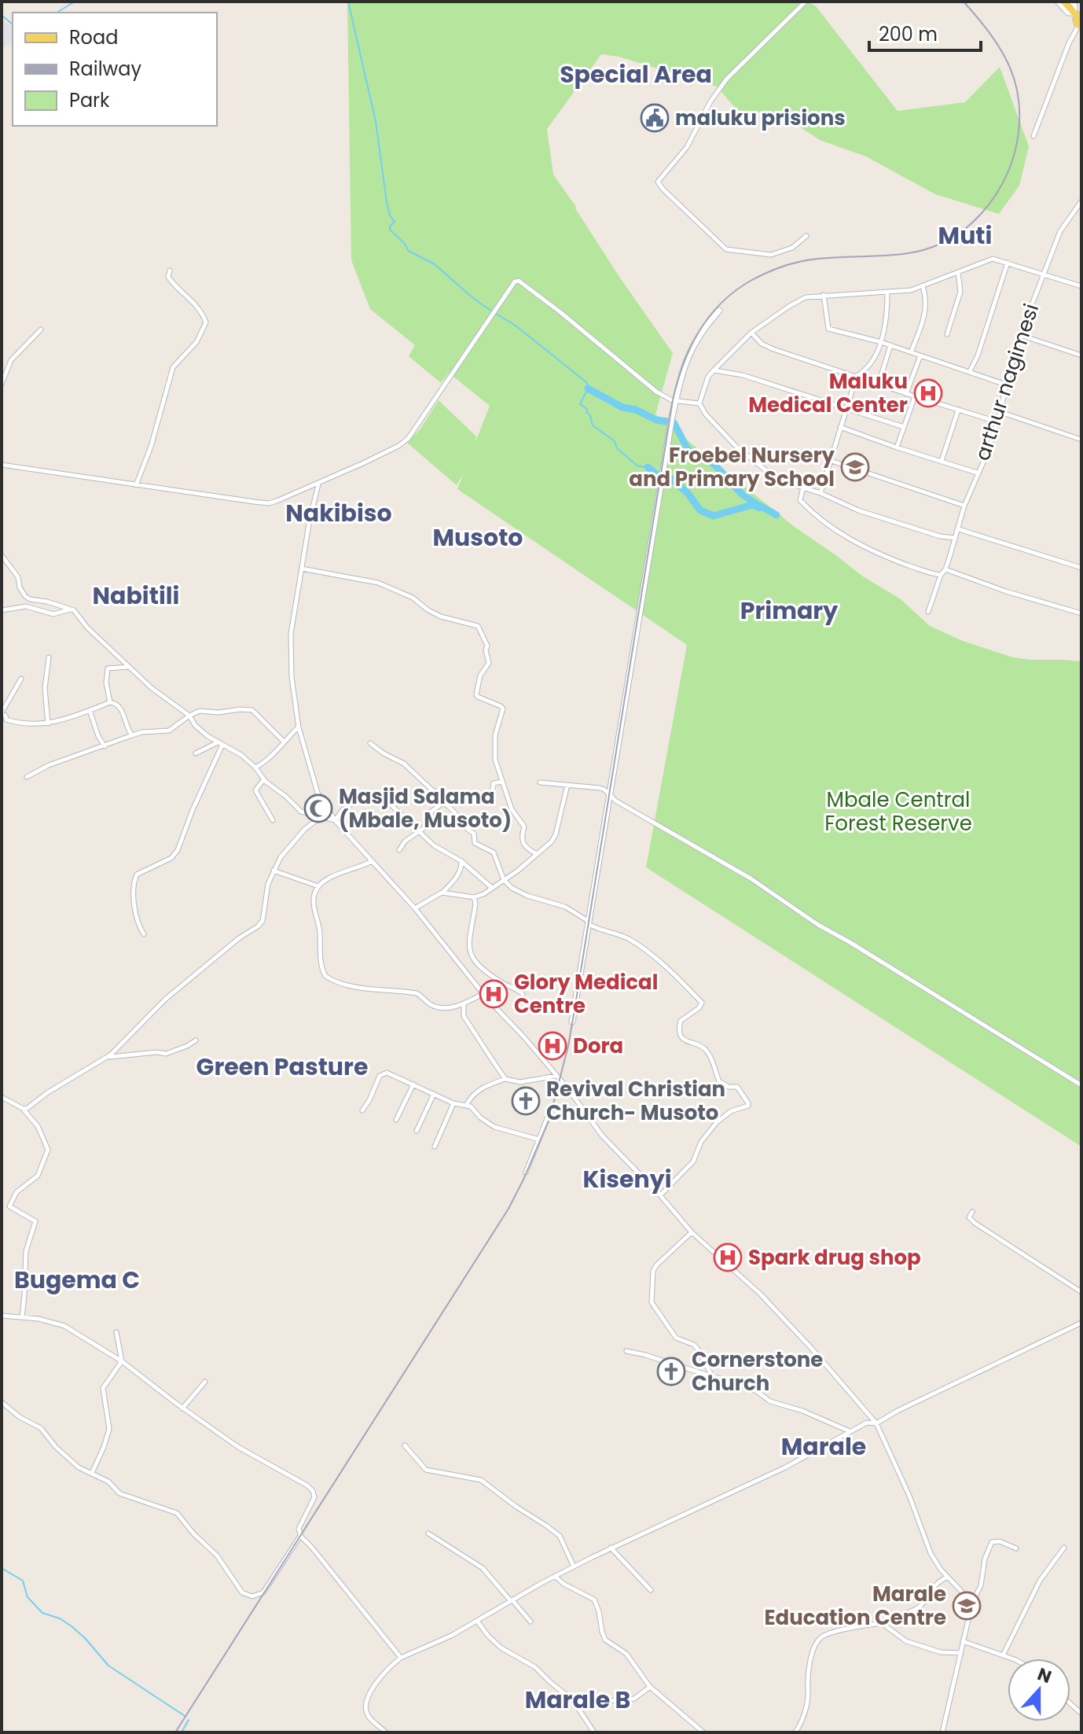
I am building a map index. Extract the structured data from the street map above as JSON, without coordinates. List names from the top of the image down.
{
  "streets": {
    "street": ["arthur nagimesi"]
  },
  "districts": [
    "Special Area",
    "Muti",
    "Nakibiso",
    "Musoto",
    "Nabitili",
    "Primary",
    "Green Pasture",
    "Kisenyi",
    "Bugema C",
    "Marale",
    "Marale B"
  ],
  "parks": ["Mbale Central Forest Reserve"],
  "places": {
    "public building": ["maluku prisions"],
    "hospital": [
      "Maluku Medical Center",
      "Glory Medical Centre",
      "Dora",
      "Spark drug shop"
    ],
    "school or university": ["Froebel Nursery and Primary School", "Marale Education Centre"],
    "mosque": ["Masjid Salama (Mbale, Musoto)"],
    "church": ["Revival Christian Church- Musoto", "Cornerstone Church"]
  },
  "legend": ["Road", "Railway", "Park"],
  "scale_bar": "200 m",
  "north": "top"
}
